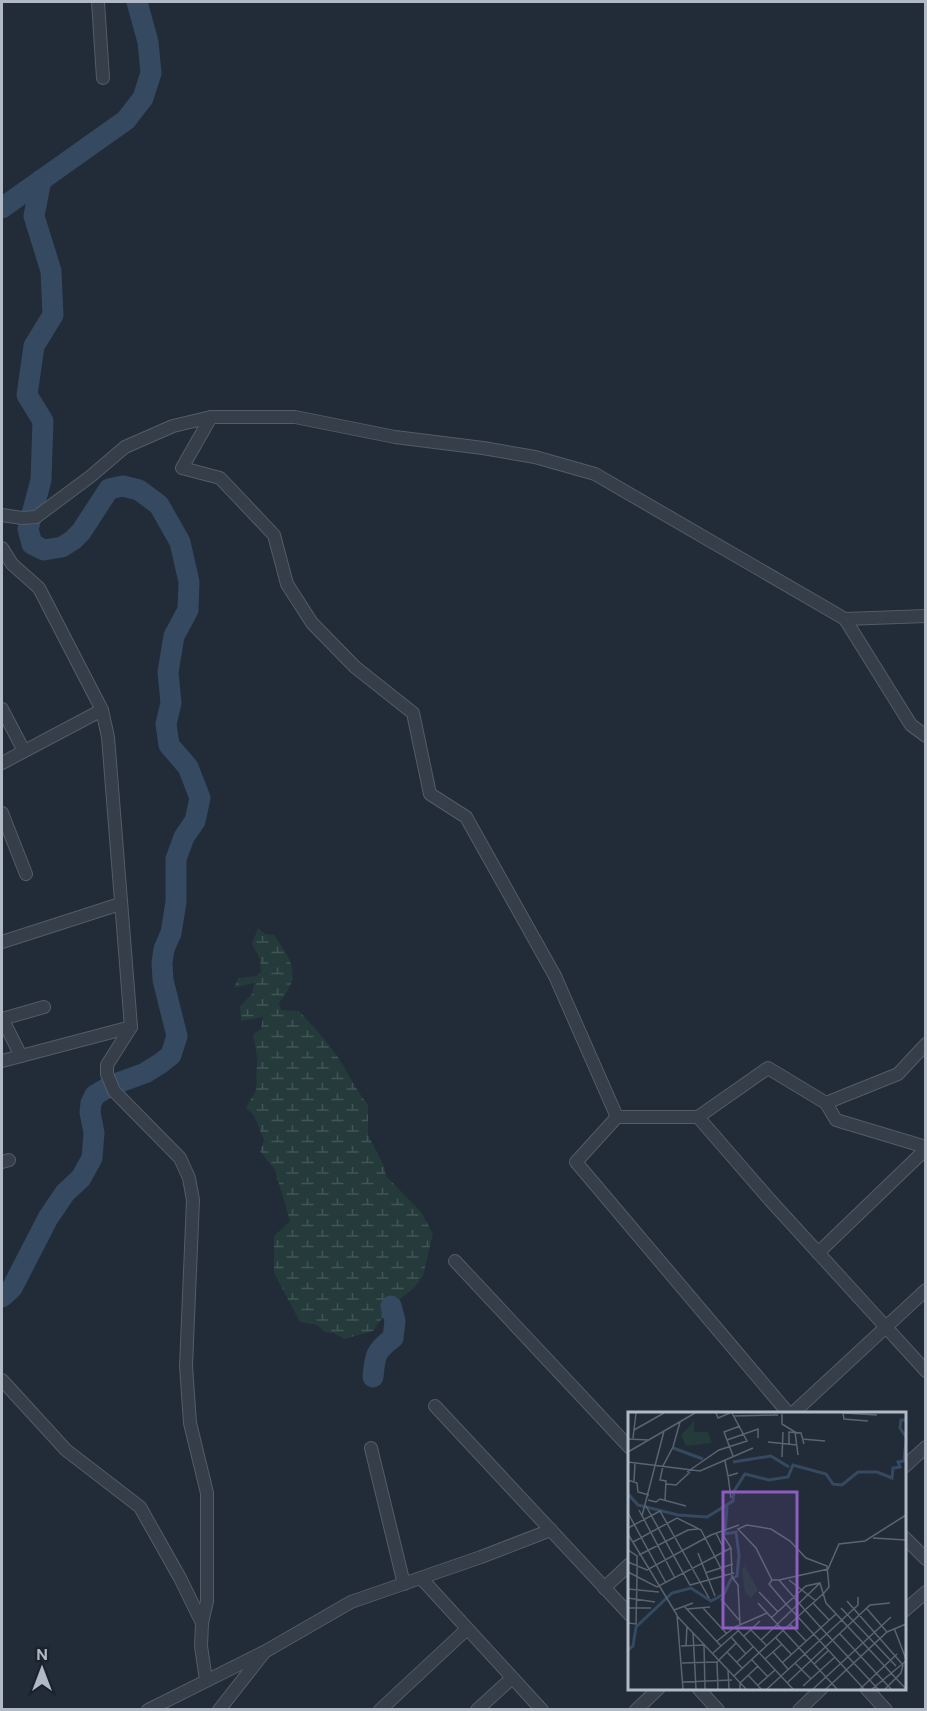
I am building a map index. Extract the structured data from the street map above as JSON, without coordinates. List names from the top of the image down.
{
  "north": "top"
}
